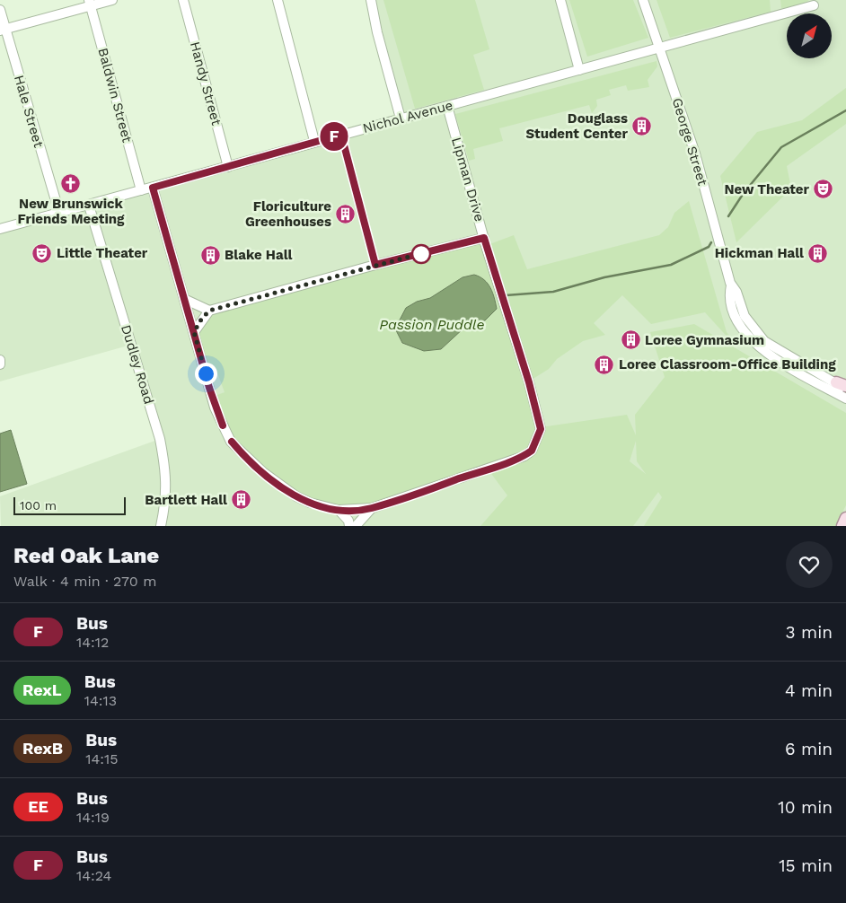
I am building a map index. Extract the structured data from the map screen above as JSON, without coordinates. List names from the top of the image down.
{
  "streets": {
    "street": [
      "Handy Street",
      "Baldwin Street",
      "Hale Street",
      "Nichol Avenue",
      "George Street",
      "Lipman Drive",
      "Dudley Road"
    ]
  },
  "crossings": [
    ["Handy Street", "Nichol Avenue"],
    ["Baldwin Street", "Nichol Avenue"],
    ["Hale Street", "Nichol Avenue"],
    ["Nichol Avenue", "George Street"],
    ["Nichol Avenue", "Lipman Drive"],
    ["Nichol Avenue", "Dudley Road"]
  ],
  "water": ["Passion Puddle"],
  "places": {
    "building": [
      "Douglass Student Center",
      "Floriculture Greenhouses",
      "Hickman Hall",
      "Blake Hall",
      "Loree Gymnasium",
      "Loree Classroom-Office Building",
      "Bartlett Hall"
    ],
    "church": ["New Brunswick Friends Meeting"],
    "theatre": ["New Theater", "Little Theater"]
  },
  "lines": ["bus line F"],
  "scale_bar": "100 m",
  "north": "top right",
  "page": {
    "on_map": "F",
    "scale": "100 m",
    "heading": ["Red Oak Lane", "Walk · 4 min · 270 m"],
    "list": [
      {
        "mark": "F",
        "name": "Bus",
        "note": "14:12",
        "value": "3 min"
      },
      {
        "mark": "RexL",
        "name": "Bus",
        "note": "14:13",
        "value": "4 min"
      },
      {
        "mark": "RexB",
        "name": "Bus",
        "note": "14:15",
        "value": "6 min"
      },
      {
        "mark": "EE",
        "name": "Bus",
        "note": "14:19",
        "value": "10 min"
      },
      {
        "mark": "F",
        "name": "Bus",
        "note": "14:24",
        "value": "15 min"
      }
    ]
  }
}
